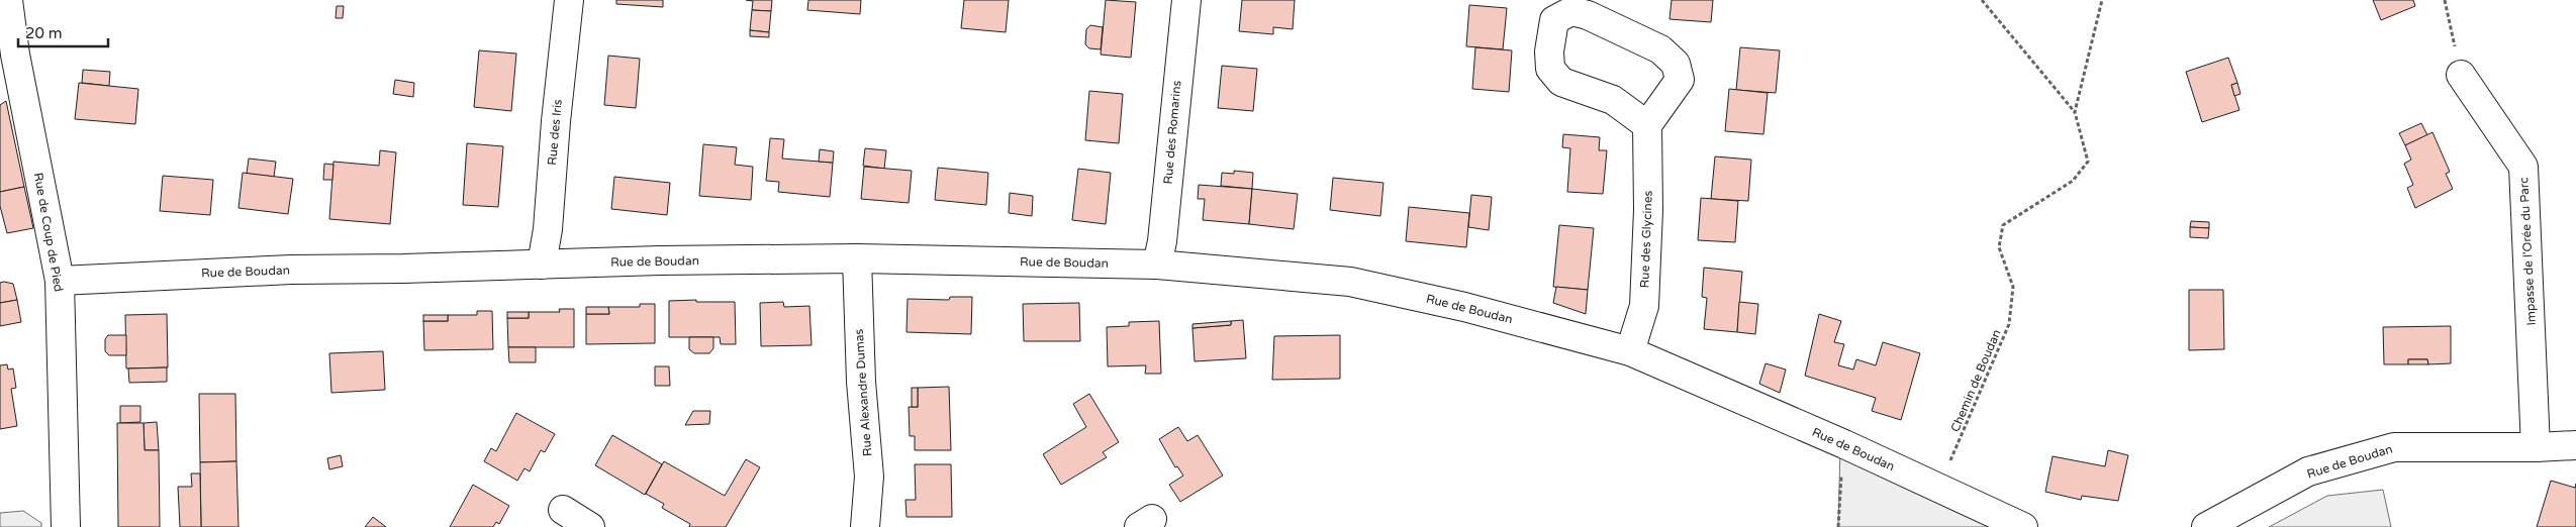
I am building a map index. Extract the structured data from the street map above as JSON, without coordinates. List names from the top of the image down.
{
  "streets": {
    "street": [
      "Rue des Iris",
      "Rue des Romarins",
      "Rue de Coup de Pied",
      "Rue des Glycines",
      "Impasse de l'Orée du Parc",
      "Rue de Boudan",
      "Rue Alexandre Dumas"
    ],
    "path": ["Chemin de Boudan"]
  },
  "crossings": [
    ["Rue des Iris", "Rue de Boudan"],
    ["Rue des Romarins", "Rue de Boudan"],
    ["Rue de Coup de Pied", "Rue de Boudan"],
    ["Rue des Glycines", "Rue de Boudan"],
    ["Impasse de l'Orée du Parc", "Rue de Boudan"],
    ["Rue de Boudan", "Chemin de Boudan"],
    ["Rue de Boudan", "Rue Alexandre Dumas"]
  ],
  "scale_bar": "20 m"
}
